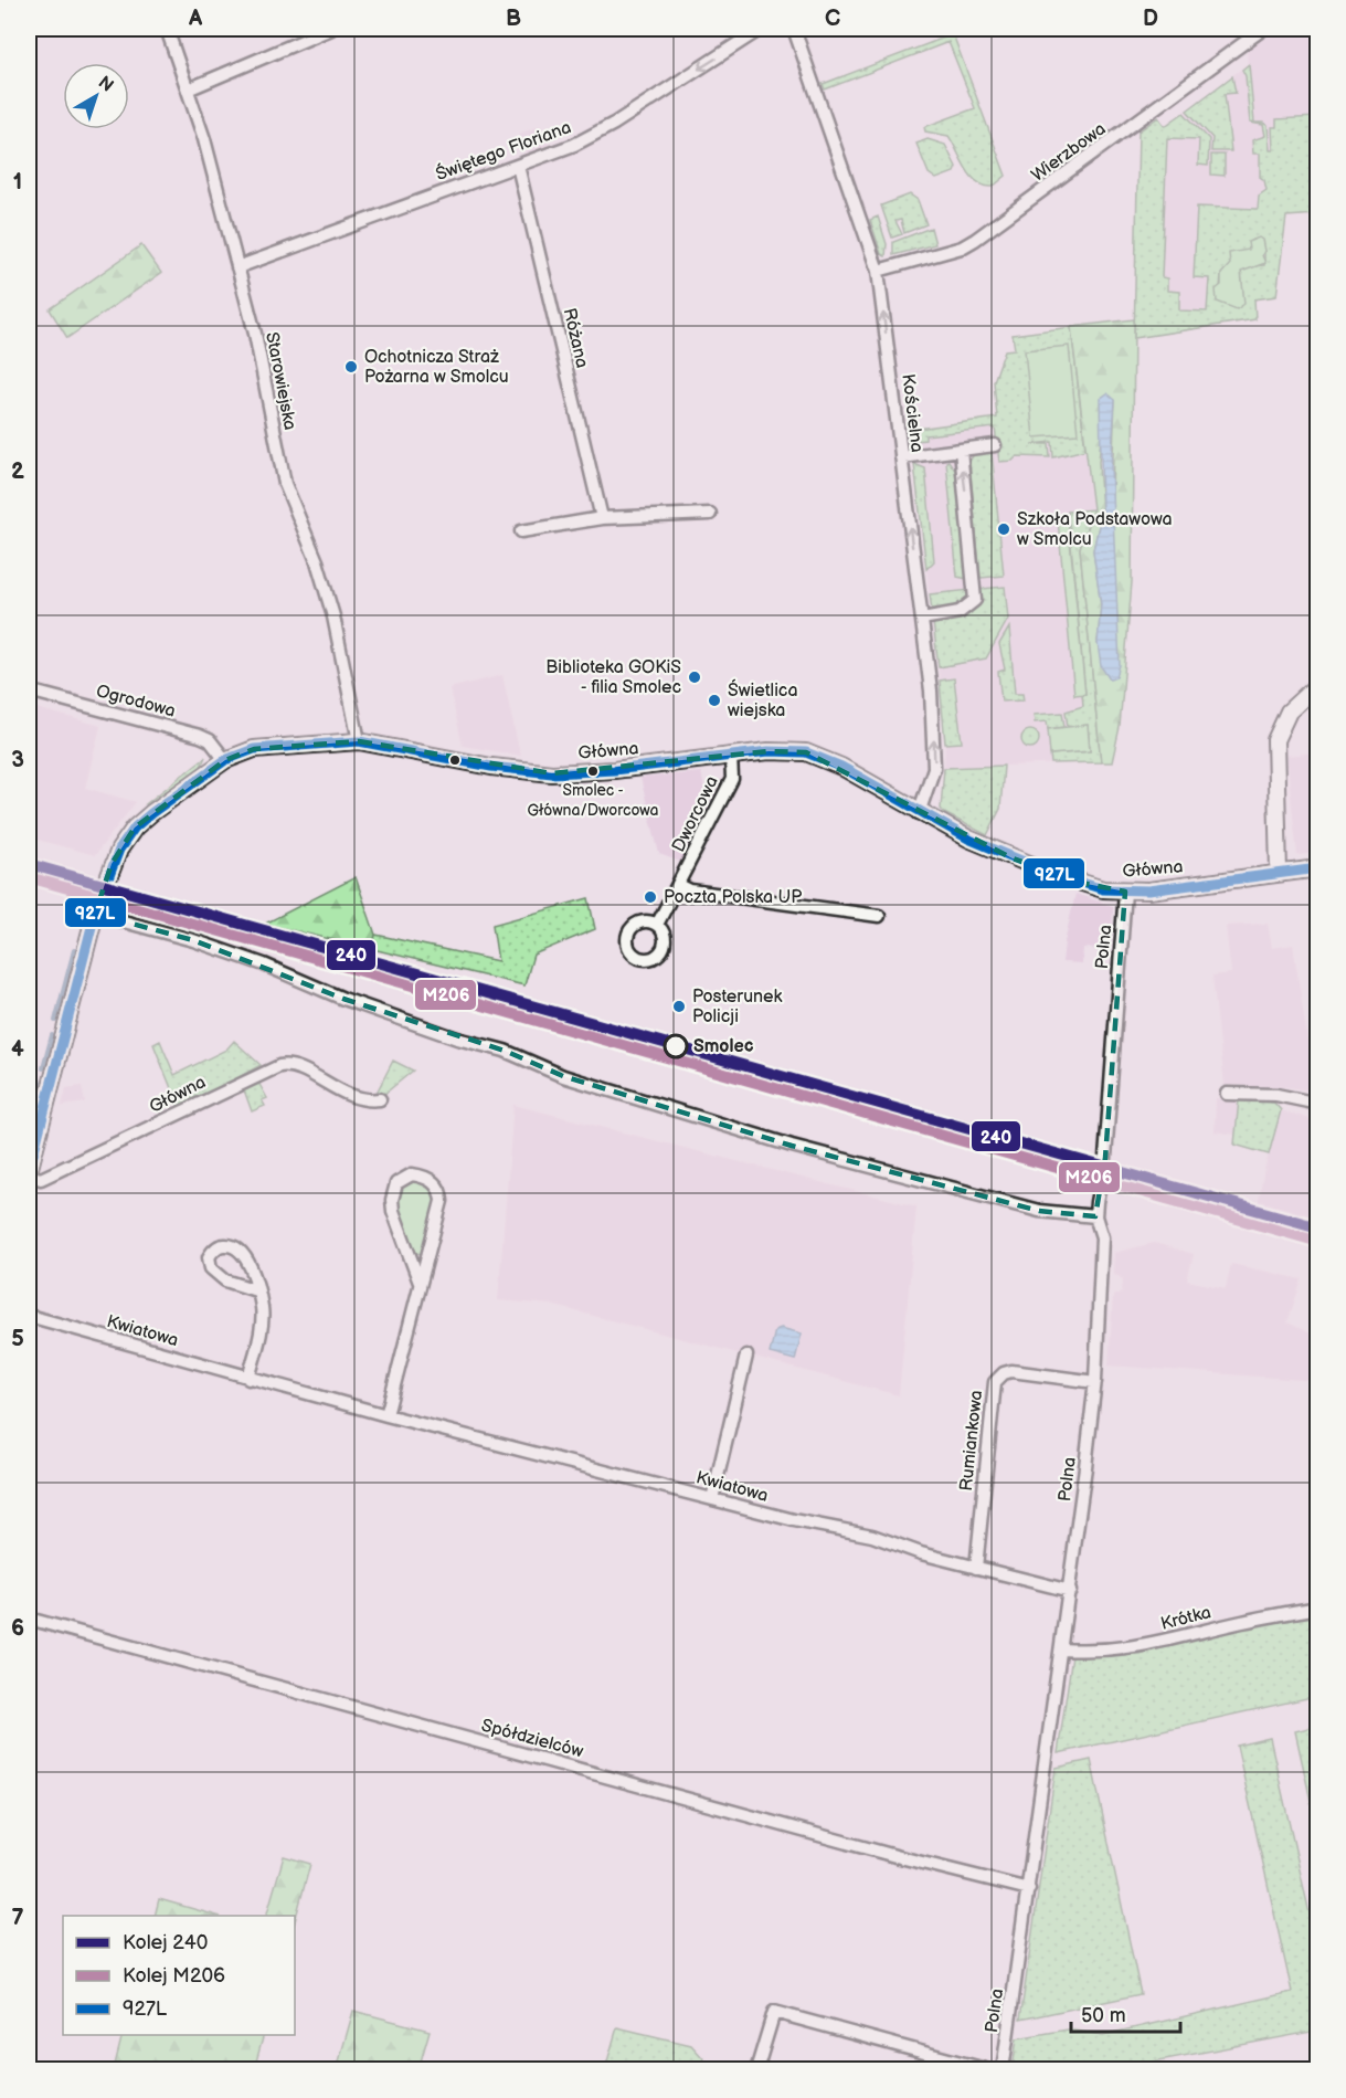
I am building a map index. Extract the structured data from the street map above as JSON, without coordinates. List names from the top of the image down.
{
  "streets": {
    "street": [
      "Świętego Floriana",
      "Wierzbowa",
      "Różana",
      "Starowiejska",
      "Kościelna",
      "Ogrodowa",
      "Główna",
      "Dworcowa",
      "Polna",
      "Kwiatowa",
      "Rumiankowa",
      "Krótka",
      "Spółdzielców"
    ]
  },
  "crossings": [
    ["Świętego Floriana", "Różana"],
    ["Świętego Floriana", "Starowiejska"],
    ["Wierzbowa", "Kościelna"],
    ["Starowiejska", "Główna"],
    ["Kościelna", "Główna"],
    ["Ogrodowa", "Główna"],
    ["Główna", "Dworcowa"],
    ["Główna", "Polna"],
    ["Polna", "Kwiatowa"],
    ["Polna", "Rumiankowa"],
    ["Polna", "Krótka"],
    ["Polna", "Spółdzielców"],
    ["Kwiatowa", "Rumiankowa"]
  ],
  "one_way": ["Świętego Floriana", "Kościelna"],
  "places": [
    "Ochotnicza Straż Pożarna w Smolcu",
    "Szkoła Podstawowa w Smolcu",
    "Biblioteka GOKiS - filia Smolec",
    "Świetlica wiejska",
    "Smolec - Główna/Dworcowa",
    "Poczta Polska UP",
    "Posterunek Policji",
    "Smolec"
  ],
  "lines": ["transit line 927L", "rail line 240", "rail line M206"],
  "legend": ["Kolej 240", "Kolej M206", "927L"],
  "scale_bar": "50 m",
  "north": "top right",
  "grid": {
    "columns": [
      "A",
      "B",
      "C",
      "D"
    ],
    "rows": [
      "1",
      "2",
      "3",
      "4",
      "5",
      "6",
      "7"
    ]
  }
}
